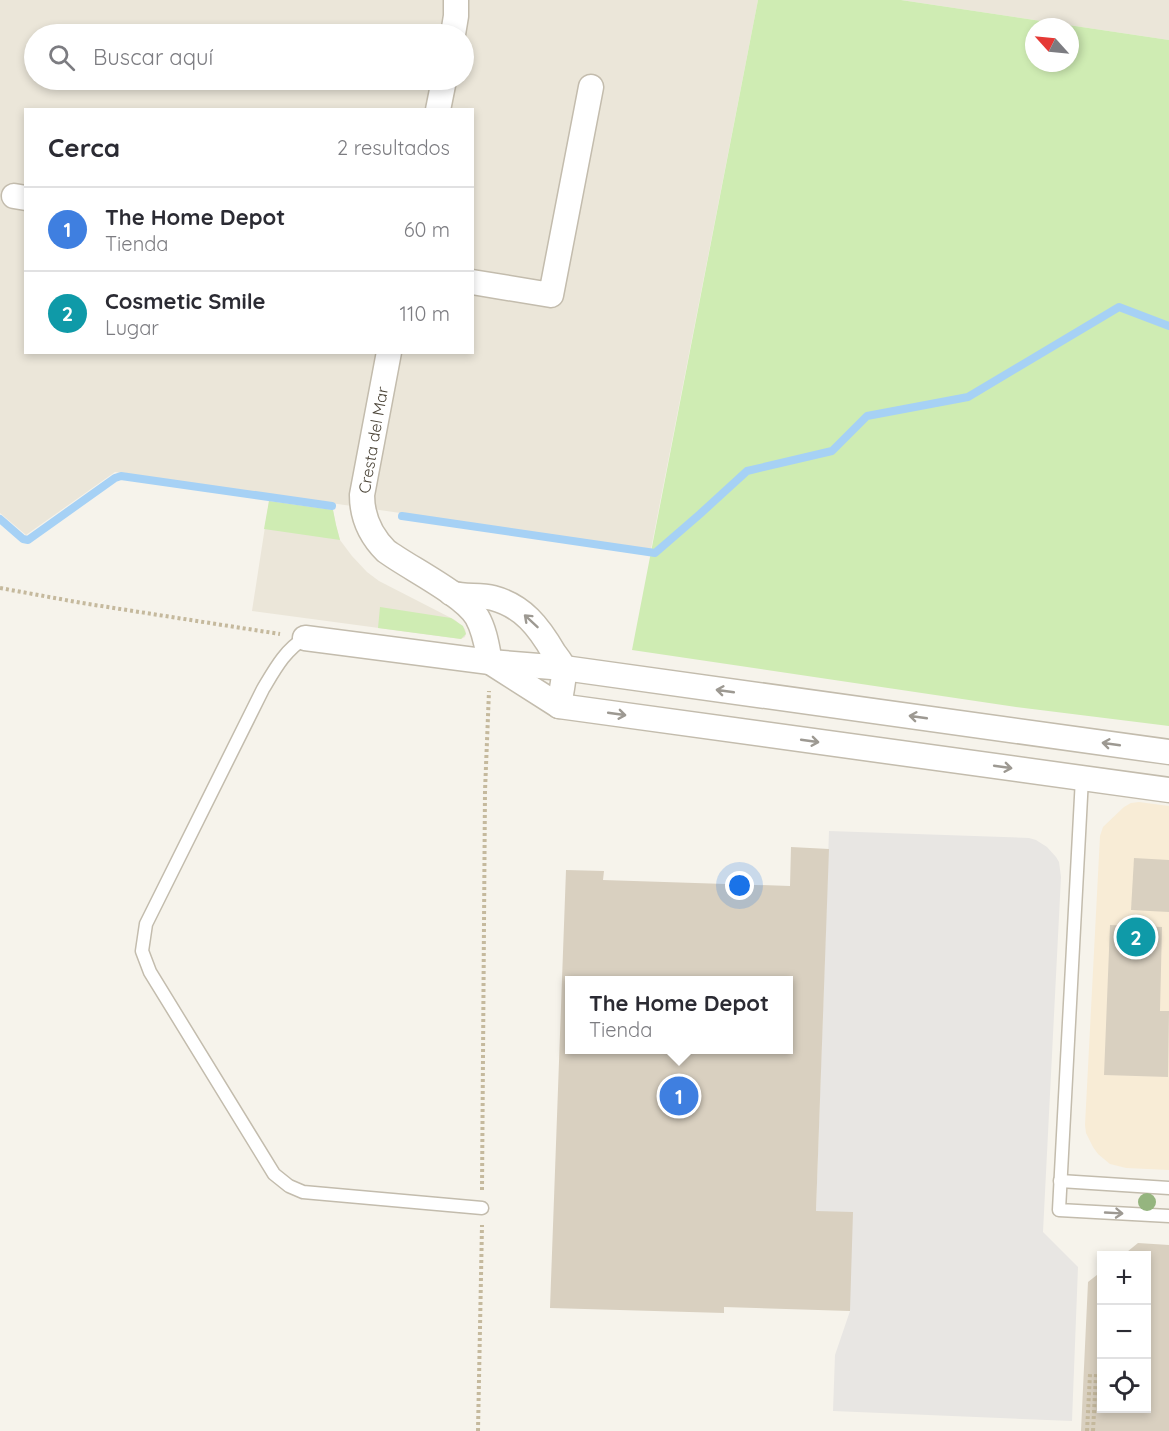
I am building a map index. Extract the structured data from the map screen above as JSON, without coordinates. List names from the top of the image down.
{
  "streets": {
    "street": ["Cresta del Mar"]
  },
  "north": "top left",
  "page": {
    "search": "Buscar aquí",
    "heading": ["Cerca", "2 resultados"],
    "list": [
      {
        "mark": "1",
        "name": "The Home Depot",
        "note": "Tienda",
        "value": "60 m"
      },
      {
        "mark": "2",
        "name": "Cosmetic Smile",
        "note": "Lugar",
        "value": "110 m"
      }
    ],
    "pins": ["2", "1"],
    "popup": ["The Home Depot", "Tienda"],
    "map_buttons": ["+", "−"]
  }
}
